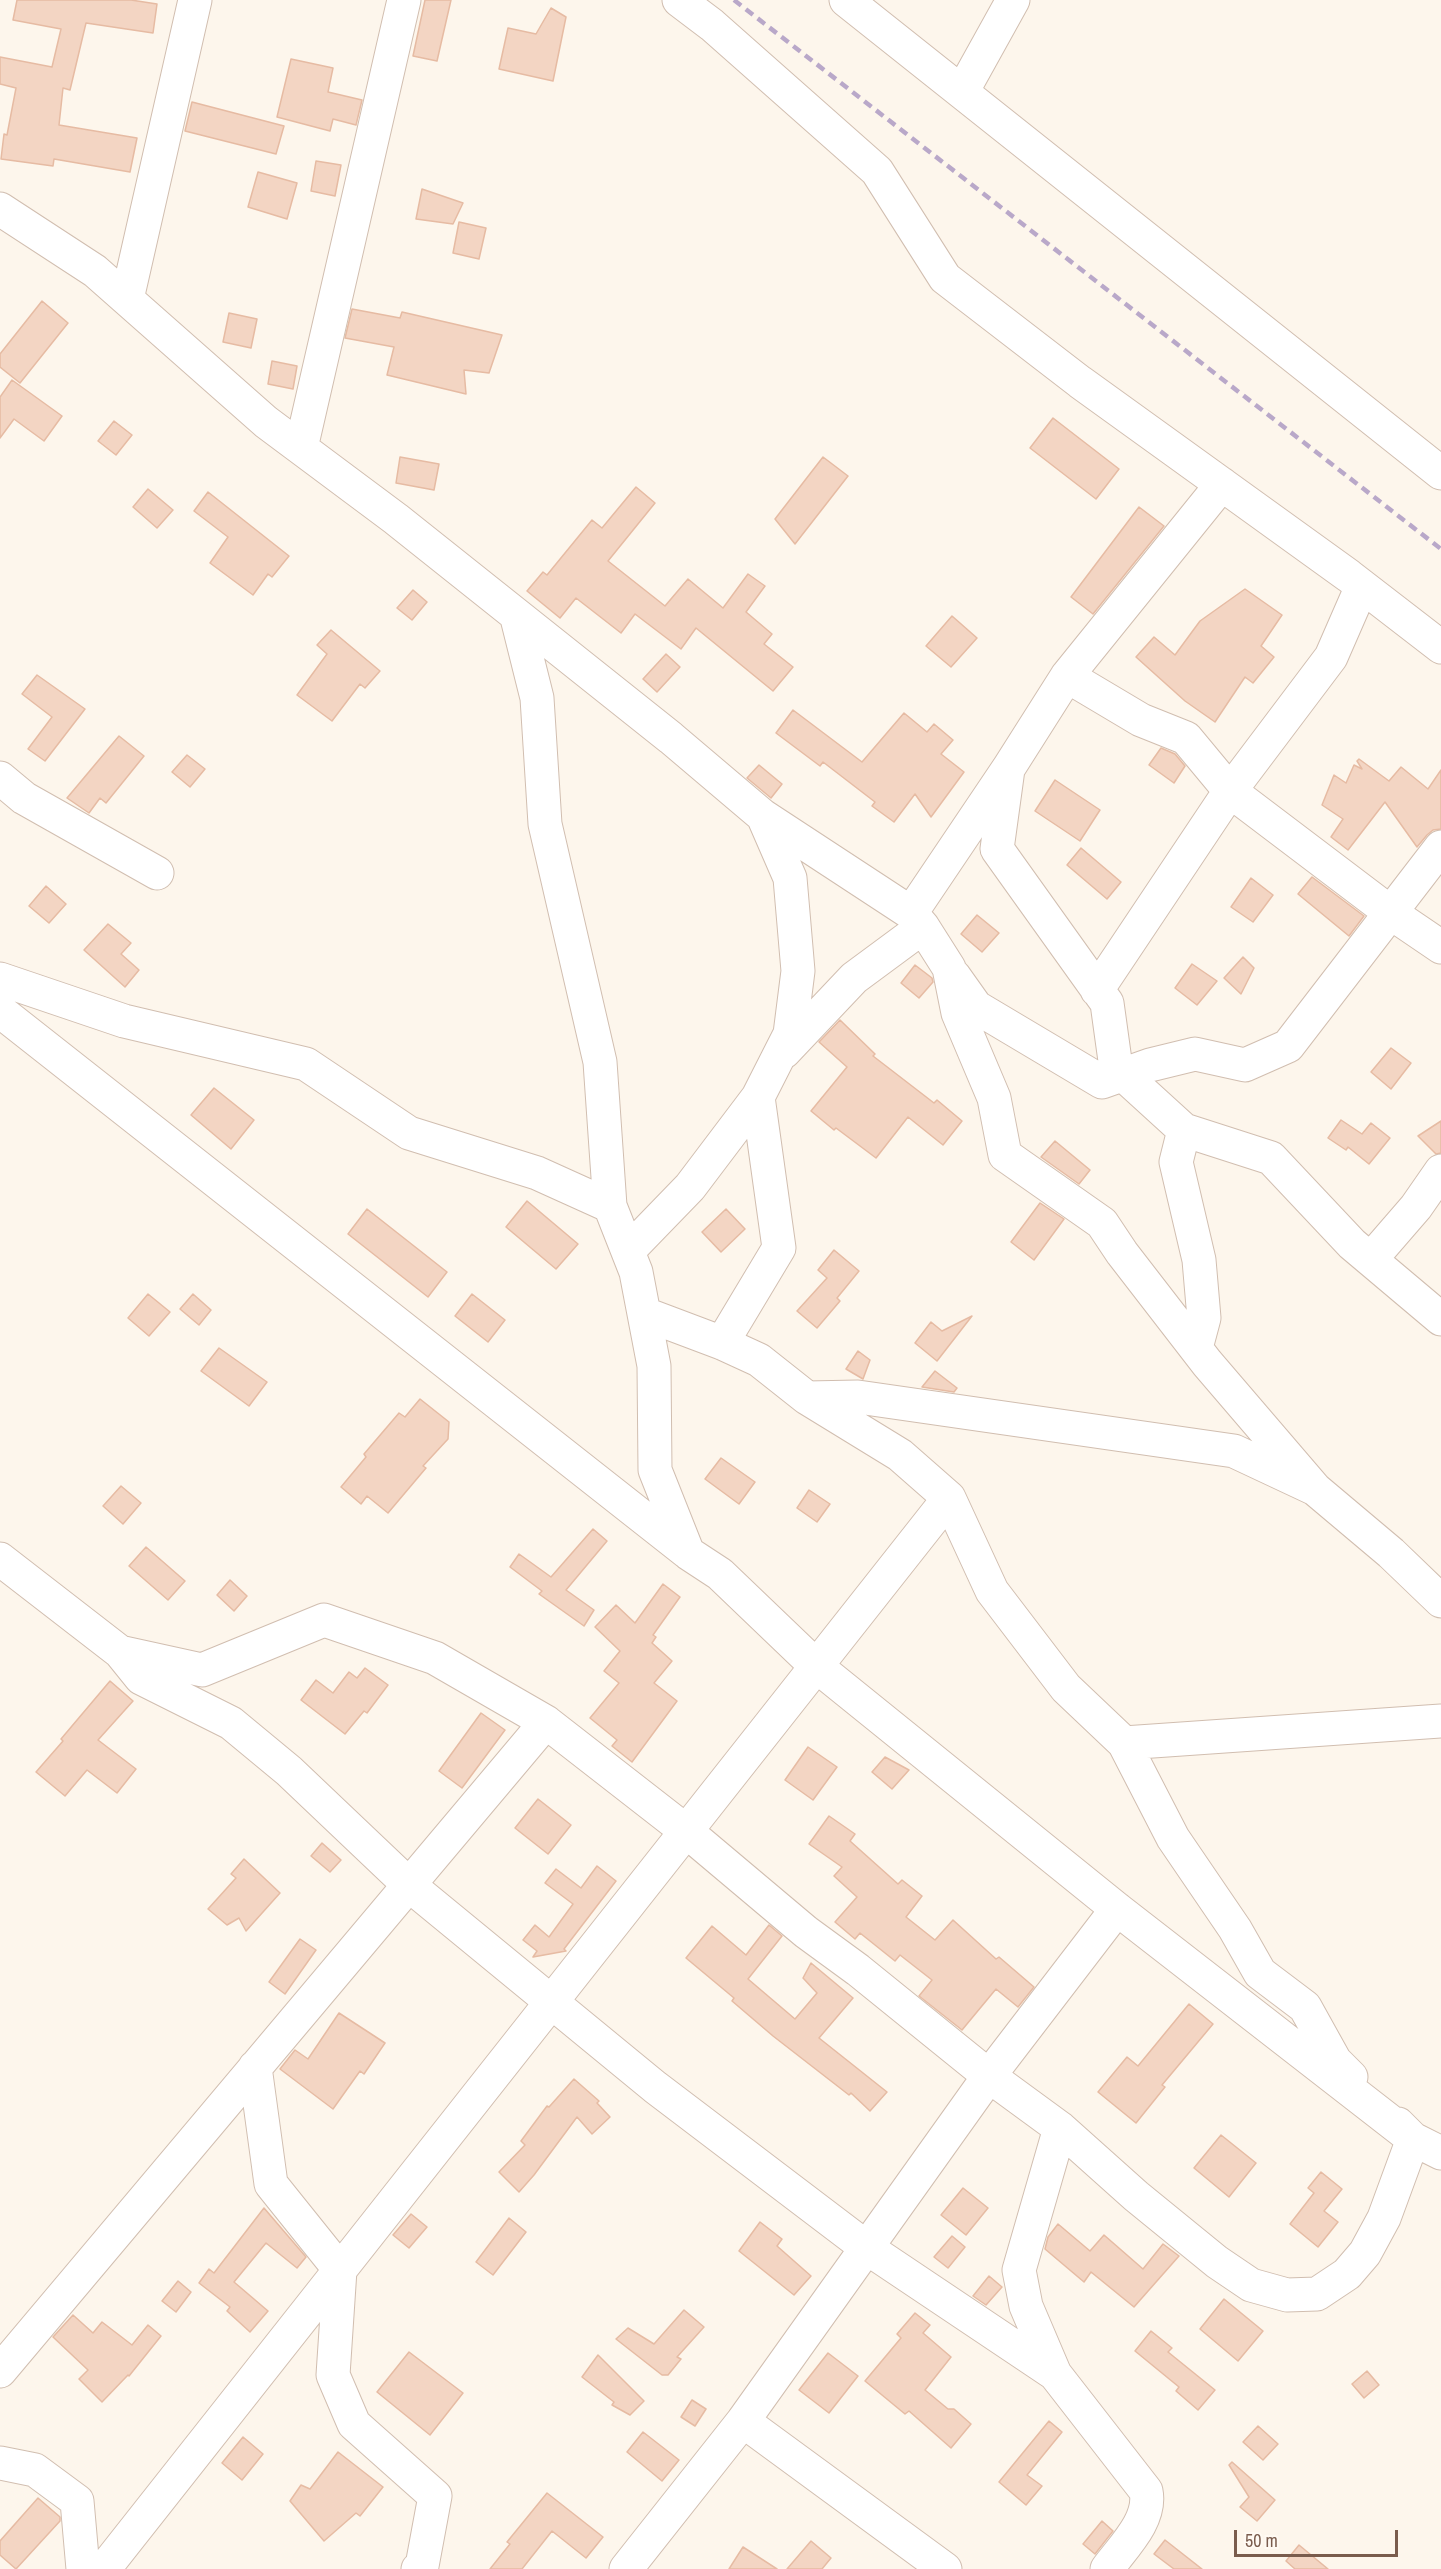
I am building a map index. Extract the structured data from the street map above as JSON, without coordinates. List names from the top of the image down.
{
  "scale_bar": "50 m"
}
